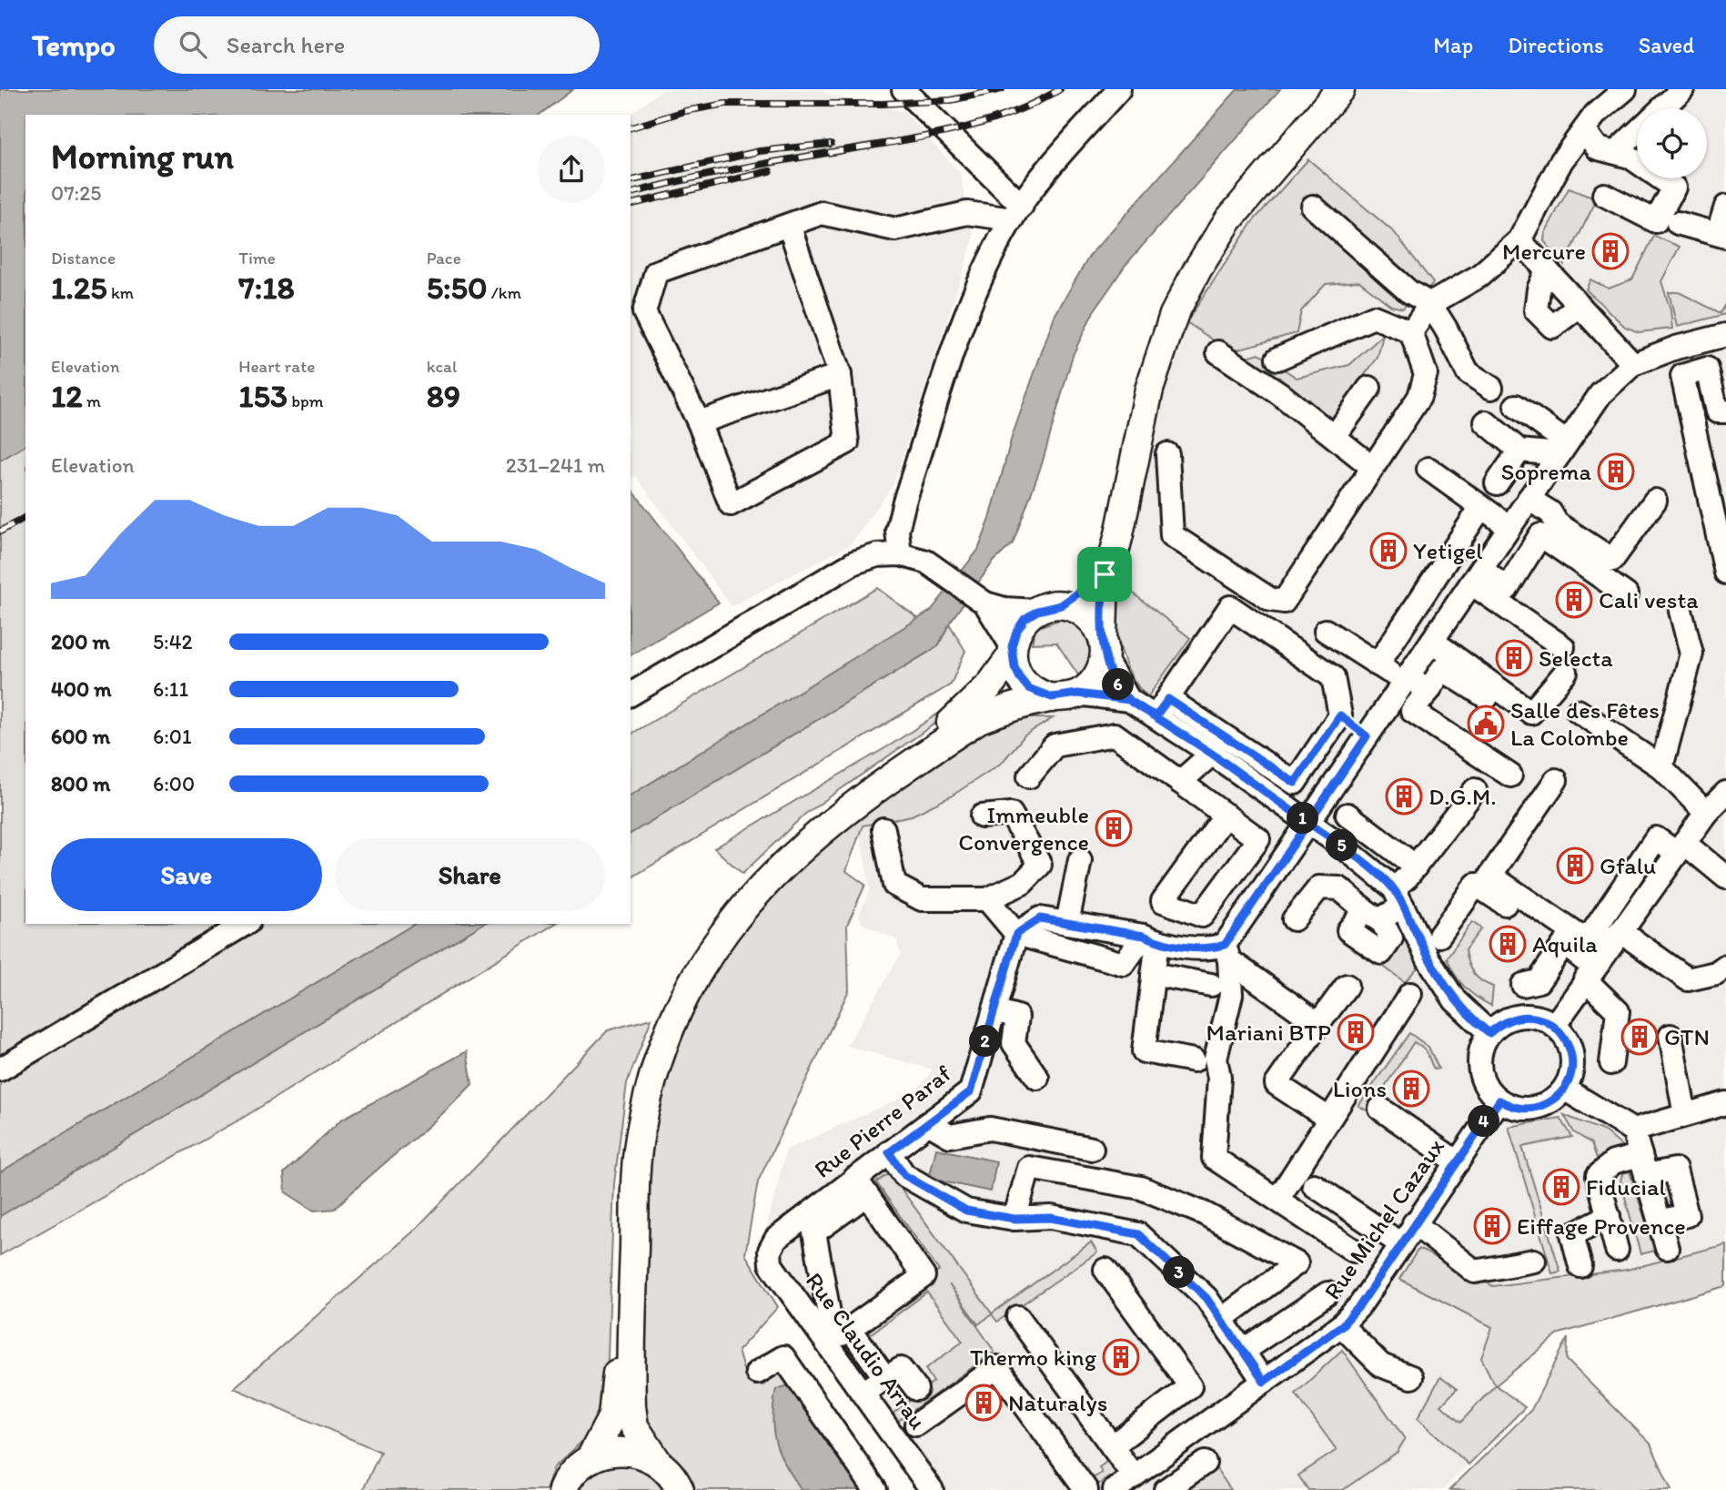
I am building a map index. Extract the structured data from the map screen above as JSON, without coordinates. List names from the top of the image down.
{
  "streets": {
    "street": ["Rue Pierre Paraf", "Rue Michel Cazaux", "Rue Claudio Arrau"]
  },
  "crossings": [
    ["Rue Pierre Paraf", "Rue Claudio Arrau"]
  ],
  "places": {
    "building": [
      "Mercure",
      "Soprema",
      "Yetigel",
      "Cali vesta",
      "Selecta",
      "D.G.M.",
      "Immeuble Convergence",
      "Gfalu",
      "Aquila",
      "Mariani BTP",
      "GTN",
      "Lions",
      "Fiducial",
      "Eiffage Provence",
      "Thermo king",
      "Naturalys"
    ],
    "public building": ["Salle des Fêtes La Colombe"]
  },
  "page": {
    "header": "Tempo",
    "search": "Search here",
    "nav": ["Map", "Directions", "Saved"],
    "heading": ["Morning run", "07:25"],
    "stats": [
      ["Distance", "1.25 km"],
      ["Time", "7:18"],
      ["Pace", "5:50 /km"],
      ["Elevation", "12 m"],
      ["Heart rate", "153 bpm"],
      ["kcal", "89"]
    ],
    "chart": ["Elevation", "231–241 m"],
    "list": [
      {
        "name": "200 m",
        "note": "5:42"
      },
      {
        "name": "400 m",
        "note": "6:11"
      },
      {
        "name": "600 m",
        "note": "6:01"
      },
      {
        "name": "800 m",
        "note": "6:00"
      }
    ],
    "pins": [
      "6",
      "1",
      "5",
      "2",
      "4",
      "3"
    ],
    "buttons": ["Save", "Share"]
  }
}
